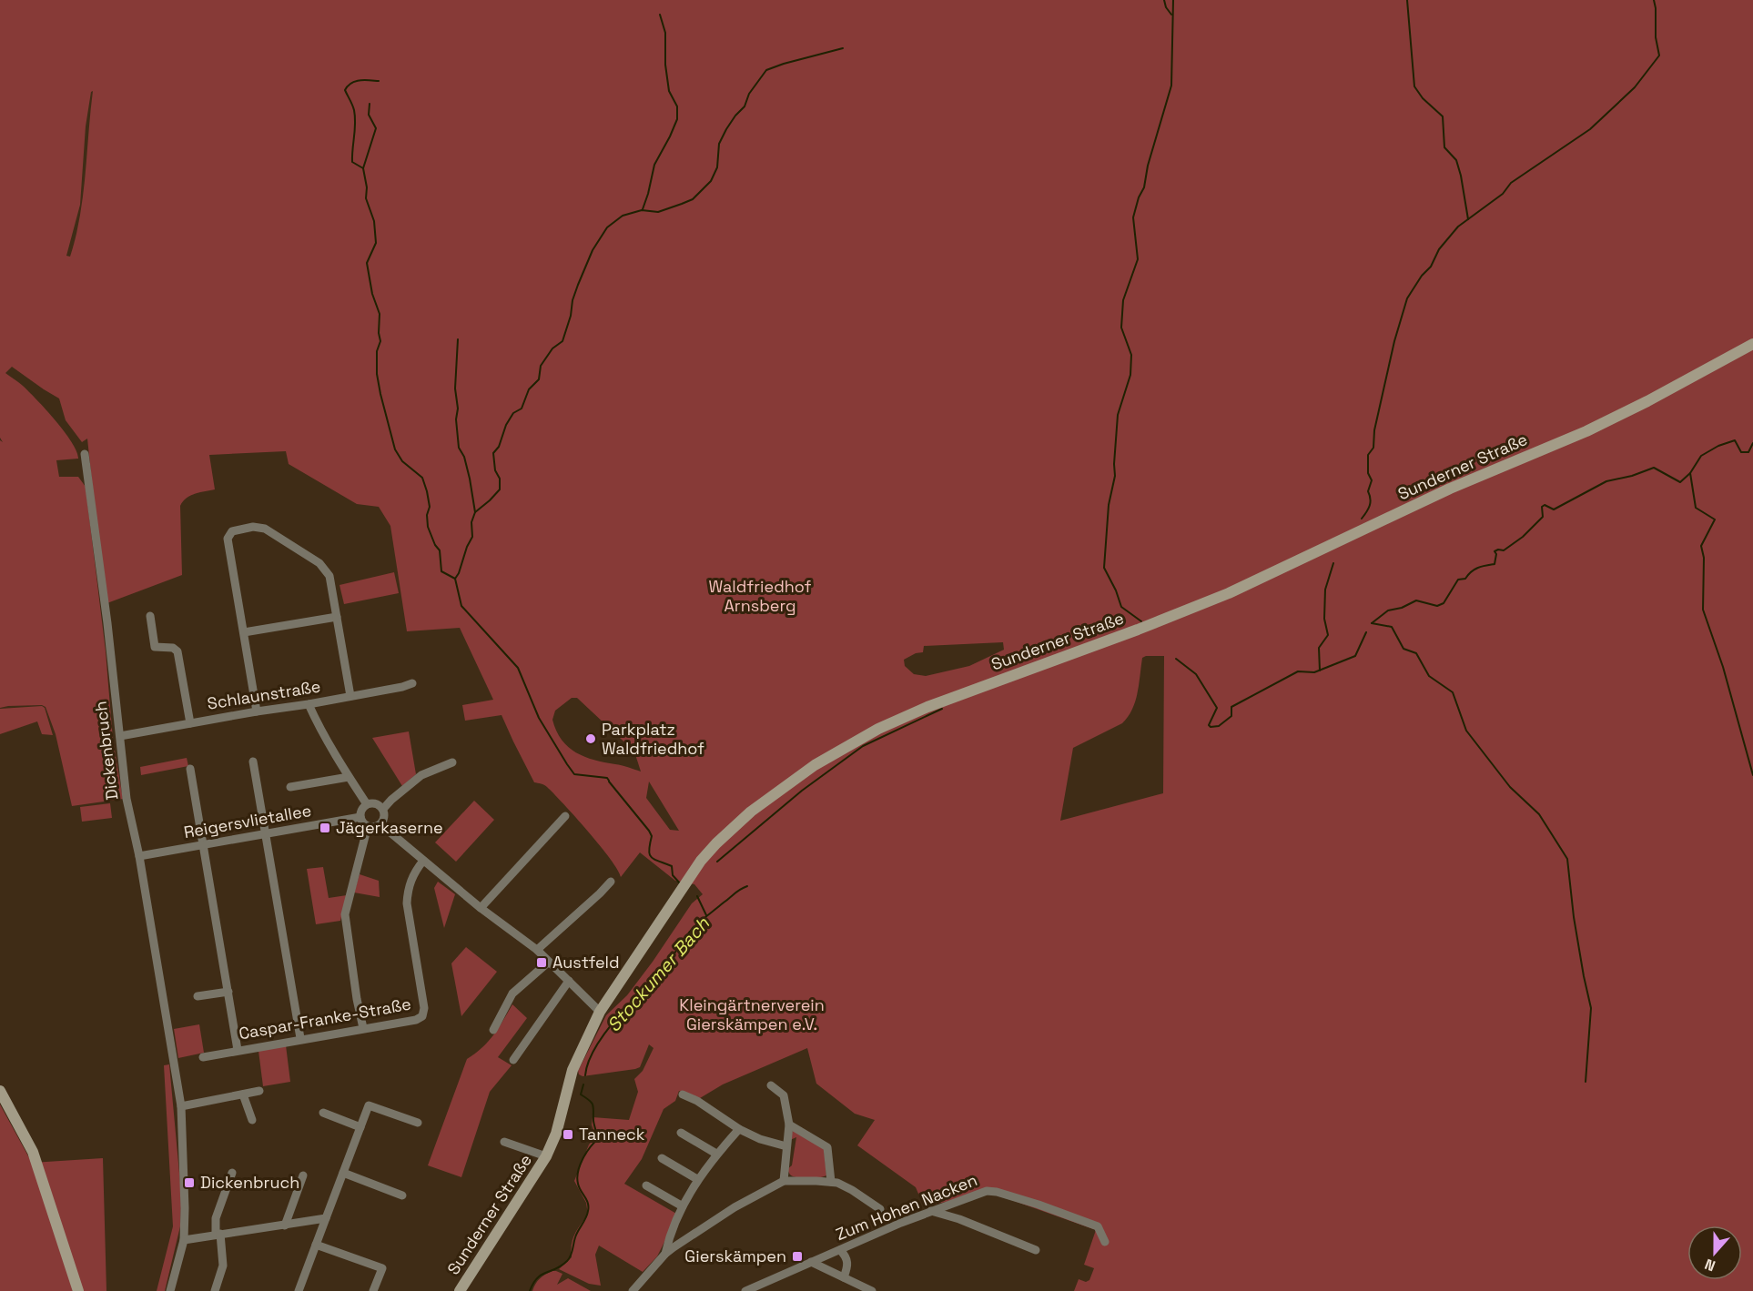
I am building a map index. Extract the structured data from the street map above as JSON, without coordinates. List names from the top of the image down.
{
  "streets": {
    "main road": ["Sunderner Straße"],
    "street": [
      "Schlaunstraße",
      "Dickenbruch",
      "Reigersvlietallee",
      "Caspar-Franke-Straße",
      "Zum Hohen Nacken"
    ]
  },
  "crossings": [
    ["Schlaunstraße", "Dickenbruch"],
    ["Dickenbruch", "Reigersvlietallee"]
  ],
  "water": ["Stockumer Bach"],
  "parks": ["Waldfriedhof Arnsberg", "Kleingärtnerverein Gierskämpen e.V."],
  "places": {
    "other": ["Parkplatz Waldfriedhof"],
    "transit": [
      "Jägerkaserne",
      "Austfeld",
      "Tanneck",
      "Dickenbruch",
      "Gierskämpen"
    ]
  },
  "north": "bottom"
}
